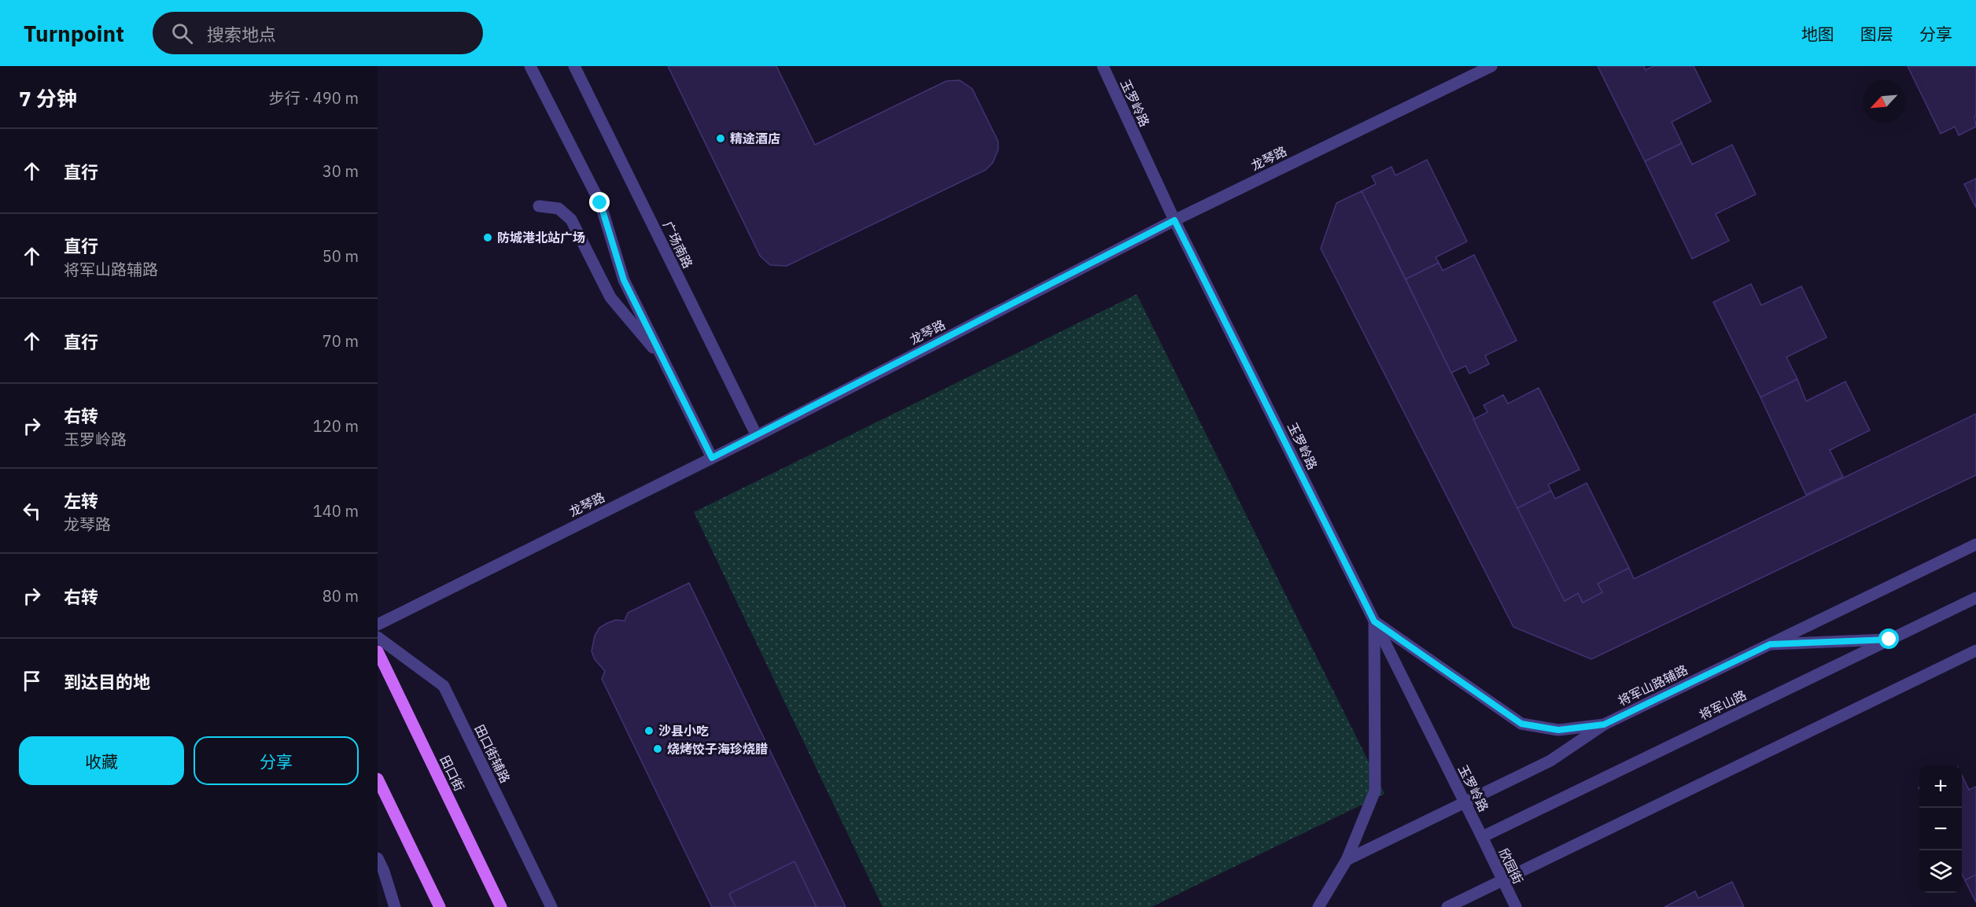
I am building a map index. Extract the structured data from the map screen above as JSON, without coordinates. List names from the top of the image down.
{
  "streets": {
    "main road": ["田口街"],
    "street": [
      "玉罗岭路",
      "龙琴路",
      "广场南路",
      "将军山路辅路",
      "将军山路",
      "田口街辅路",
      "欣园街"
    ]
  },
  "crossings": [
    ["玉罗岭路", "龙琴路"],
    ["玉罗岭路", "将军山路辅路"],
    ["玉罗岭路", "将军山路"],
    ["玉罗岭路", "欣园街"],
    ["龙琴路", "广场南路"],
    ["将军山路", "欣园街"]
  ],
  "places": [
    "精途酒店",
    "防城港北站广场",
    "沙县小吃",
    "烧烤饺子海珍烧腊"
  ],
  "north": "bottom left",
  "page": {
    "header": "Turnpoint",
    "search": "搜索地点",
    "nav": ["地图", "图层", "分享"],
    "heading": ["7 分钟", "步行 · 490 m"],
    "list": [
      ["直行", "30 m"],
      ["直行", "将军山路辅路", "50 m"],
      ["直行", "70 m"],
      ["右转", "玉罗岭路", "120 m"],
      ["左转", "龙琴路", "140 m"],
      ["右转", "80 m"],
      "到达目的地"
    ],
    "buttons": ["收藏", "分享"],
    "map_buttons": ["+", "−"]
  }
}
